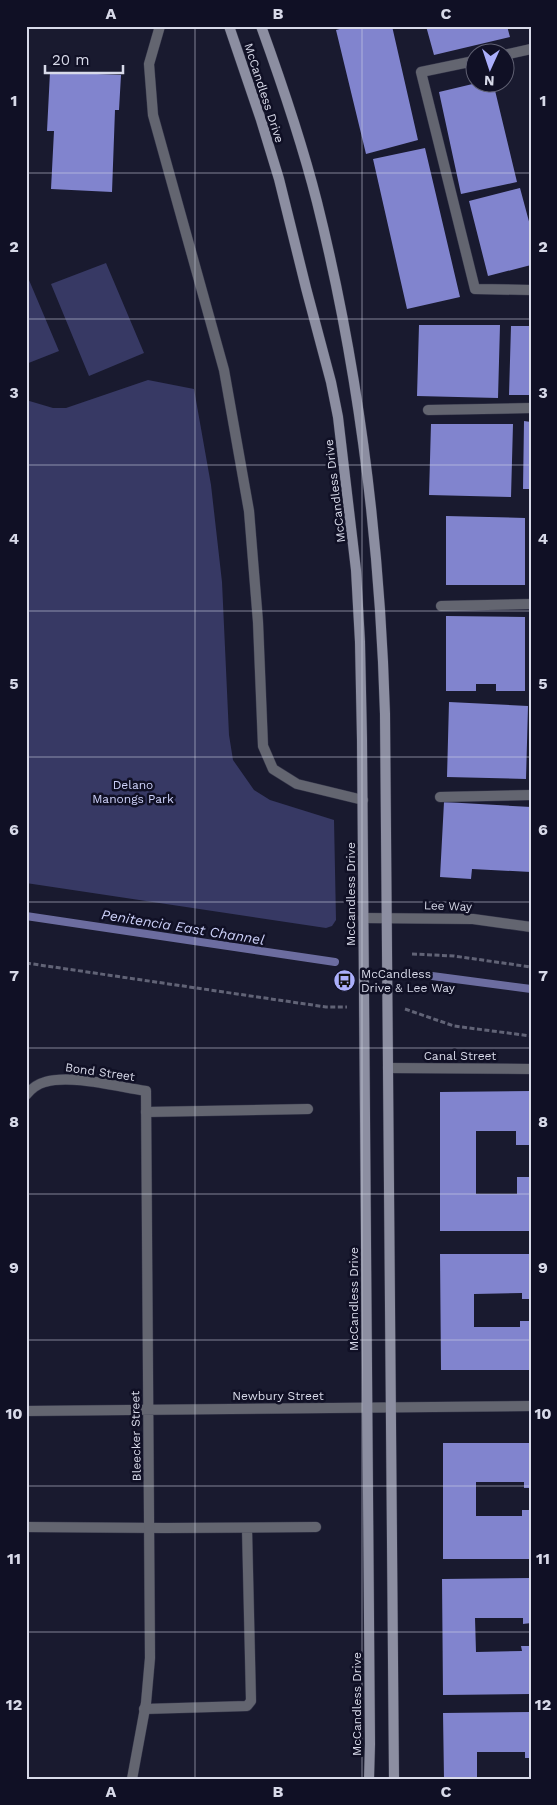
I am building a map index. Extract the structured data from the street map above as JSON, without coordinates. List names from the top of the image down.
{
  "streets": {
    "main road": ["McCandless Drive"],
    "street": [
      "Lee Way",
      "Canal Street",
      "Bond Street",
      "Newbury Street",
      "Bleecker Street"
    ]
  },
  "crossings": [
    ["McCandless Drive", "Lee Way"],
    ["McCandless Drive", "Canal Street"],
    ["McCandless Drive", "Newbury Street"],
    ["Bond Street", "Bleecker Street"],
    ["Newbury Street", "Bleecker Street"]
  ],
  "water": ["Penitencia East Channel"],
  "parks": ["Delano Manongs Park"],
  "places": {
    "bus stop": ["McCandless Drive & Lee Way"]
  },
  "scale_bar": "20 m",
  "north": "bottom",
  "grid": {
    "columns": ["A", "B", "C"],
    "rows": [
      "1",
      "2",
      "3",
      "4",
      "5",
      "6",
      "7",
      "8",
      "9",
      "10",
      "11",
      "12"
    ]
  }
}
